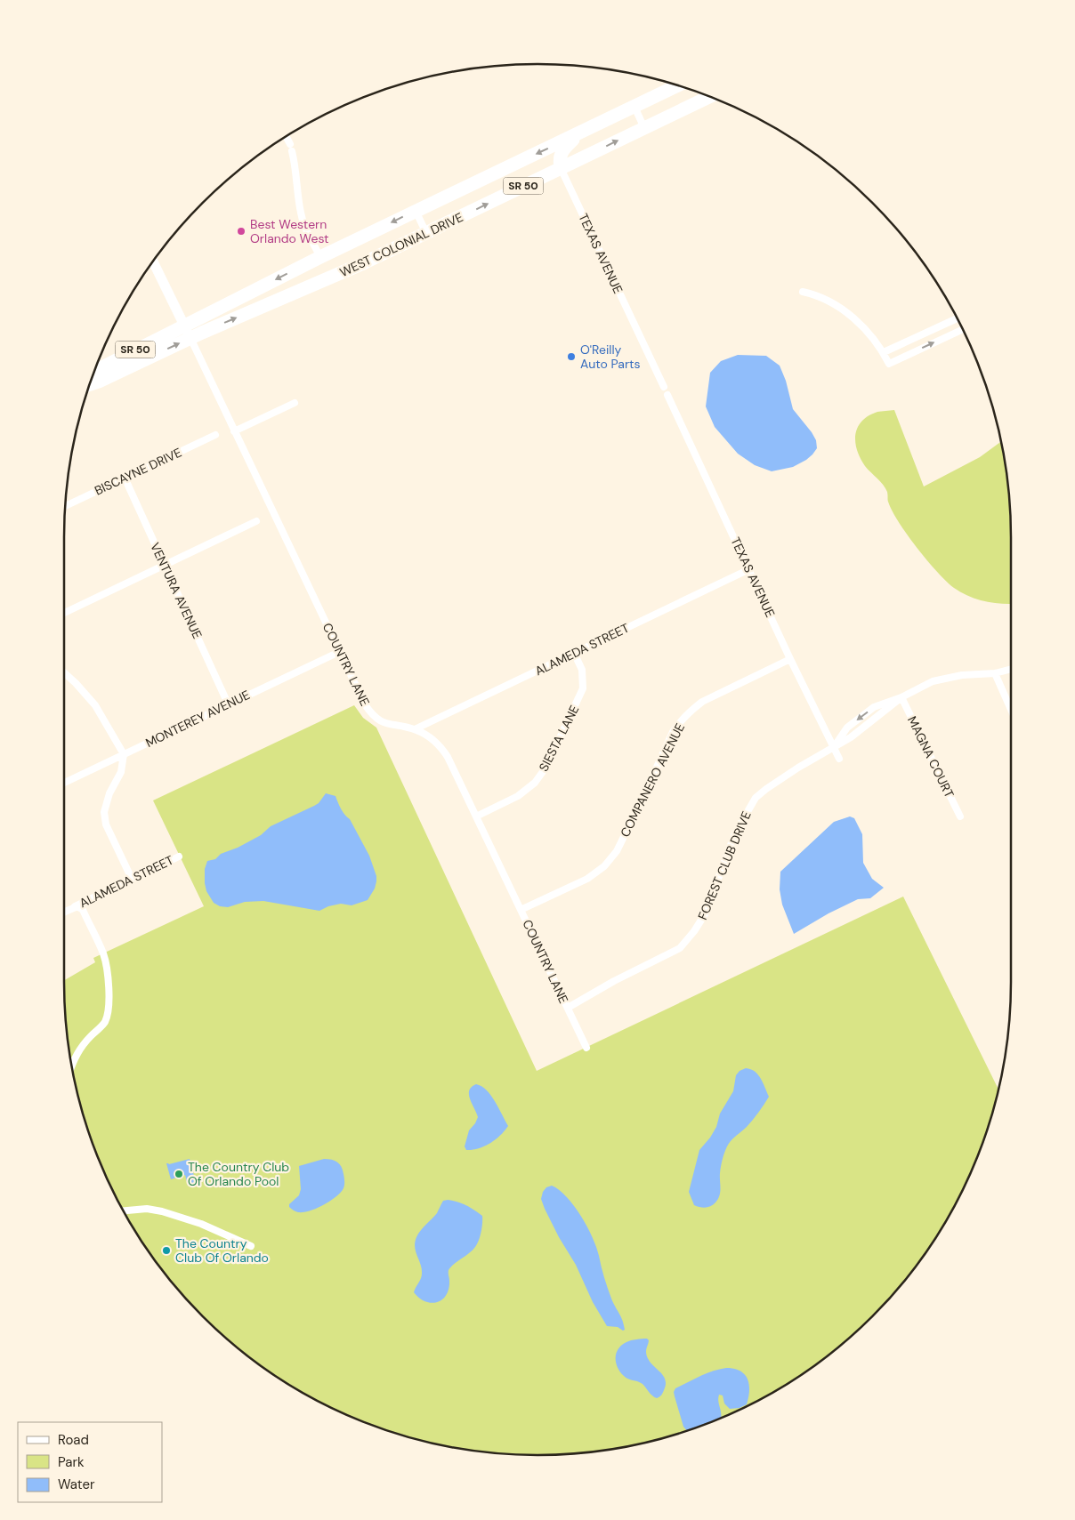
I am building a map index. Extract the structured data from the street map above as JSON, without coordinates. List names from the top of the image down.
{
  "streets": {
    "highway": ["SR 50", "WEST COLONIAL DRIVE"],
    "street": [
      "TEXAS AVENUE",
      "BISCAYNE DRIVE",
      "VENTURA AVENUE",
      "ALAMEDA STREET",
      "COUNTRY LANE",
      "MONTEREY AVENUE",
      "SIESTA LANE",
      "MAGNA COURT",
      "COMPANERO AVENUE",
      "FOREST CLUB DRIVE"
    ]
  },
  "crossings": [
    ["WEST COLONIAL DRIVE", "TEXAS AVENUE"],
    ["WEST COLONIAL DRIVE", "COUNTRY LANE"],
    ["TEXAS AVENUE", "ALAMEDA STREET"],
    ["TEXAS AVENUE", "COMPANERO AVENUE"],
    ["TEXAS AVENUE", "FOREST CLUB DRIVE"],
    ["BISCAYNE DRIVE", "VENTURA AVENUE"],
    ["VENTURA AVENUE", "MONTEREY AVENUE"],
    ["ALAMEDA STREET", "COUNTRY LANE"],
    ["ALAMEDA STREET", "SIESTA LANE"],
    ["COUNTRY LANE", "MONTEREY AVENUE"],
    ["COUNTRY LANE", "SIESTA LANE"],
    ["COUNTRY LANE", "COMPANERO AVENUE"],
    ["COUNTRY LANE", "FOREST CLUB DRIVE"],
    ["MAGNA COURT", "FOREST CLUB DRIVE"]
  ],
  "places": [
    "Best Western Orlando West",
    "O'Reilly Auto Parts",
    "The Country Club Of Orlando Pool",
    "The Country Club Of Orlando"
  ],
  "legend": ["Road", "Park", "Water"]
}
